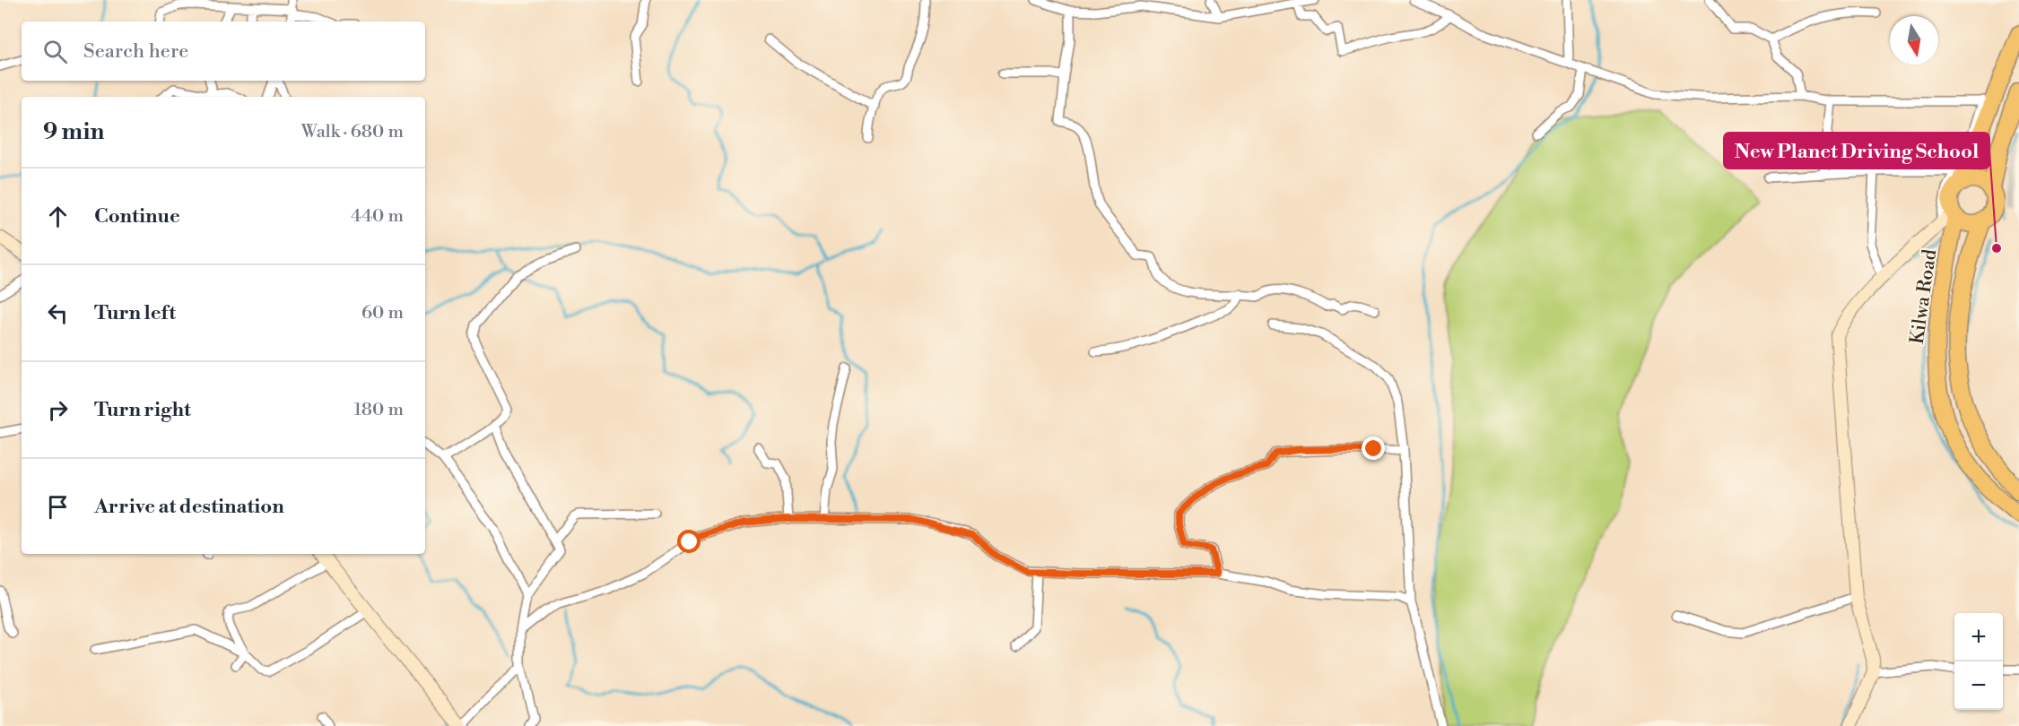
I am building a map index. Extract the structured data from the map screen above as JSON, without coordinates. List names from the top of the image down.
{
  "streets": {
    "highway": ["Kilwa Road"]
  },
  "places": ["New Planet Driving School"],
  "north": "bottom",
  "page": {
    "search": "Search here",
    "heading": ["9 min", "Walk · 680 m"],
    "list": [
      ["Continue", "440 m"],
      ["Turn left", "60 m"],
      ["Turn right", "180 m"],
      "Arrive at destination"
    ],
    "map_buttons": ["+", "−"]
  }
}
